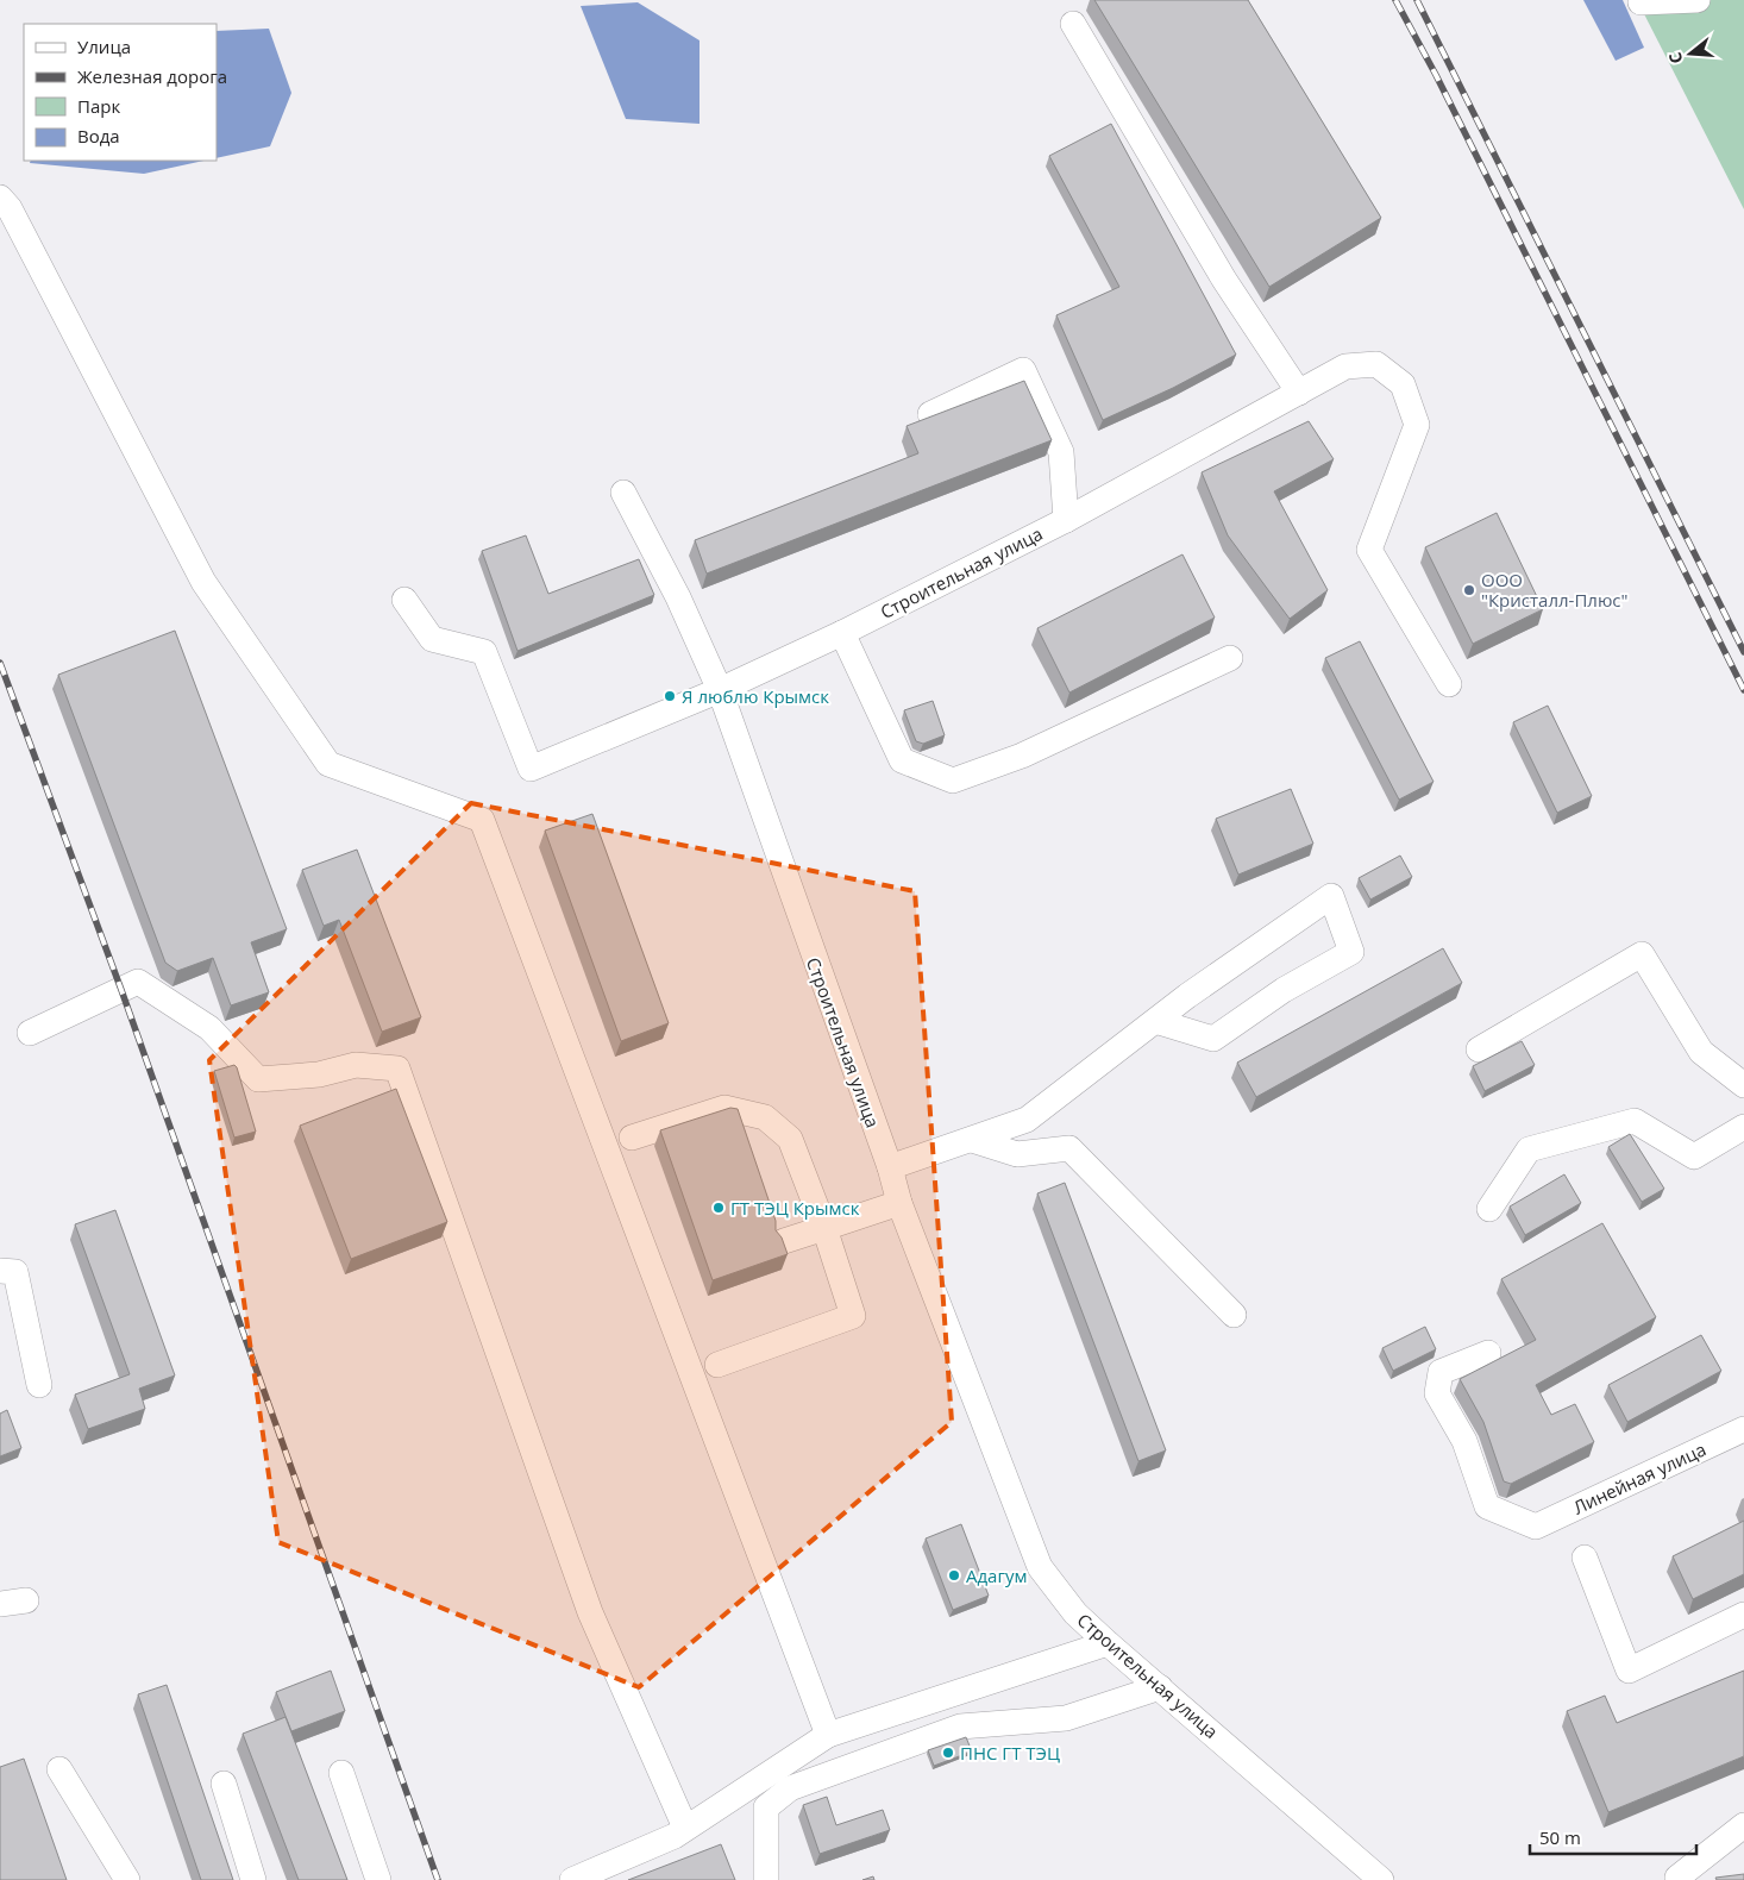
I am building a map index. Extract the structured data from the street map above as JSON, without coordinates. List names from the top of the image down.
{
  "streets": {
    "street": ["Строительная улица", "Линейная улица"]
  },
  "places": [
    "ООО \"Кристалл-Плюс\"",
    "Я люблю Крымск",
    "ГТ ТЭЦ Крымск",
    "Адагум",
    "ПНС ГТ ТЭЦ"
  ],
  "legend": [
    "Улица",
    "Железная дорога",
    "Парк",
    "Вода"
  ],
  "scale_bar": "50 m",
  "north": "left"
}
